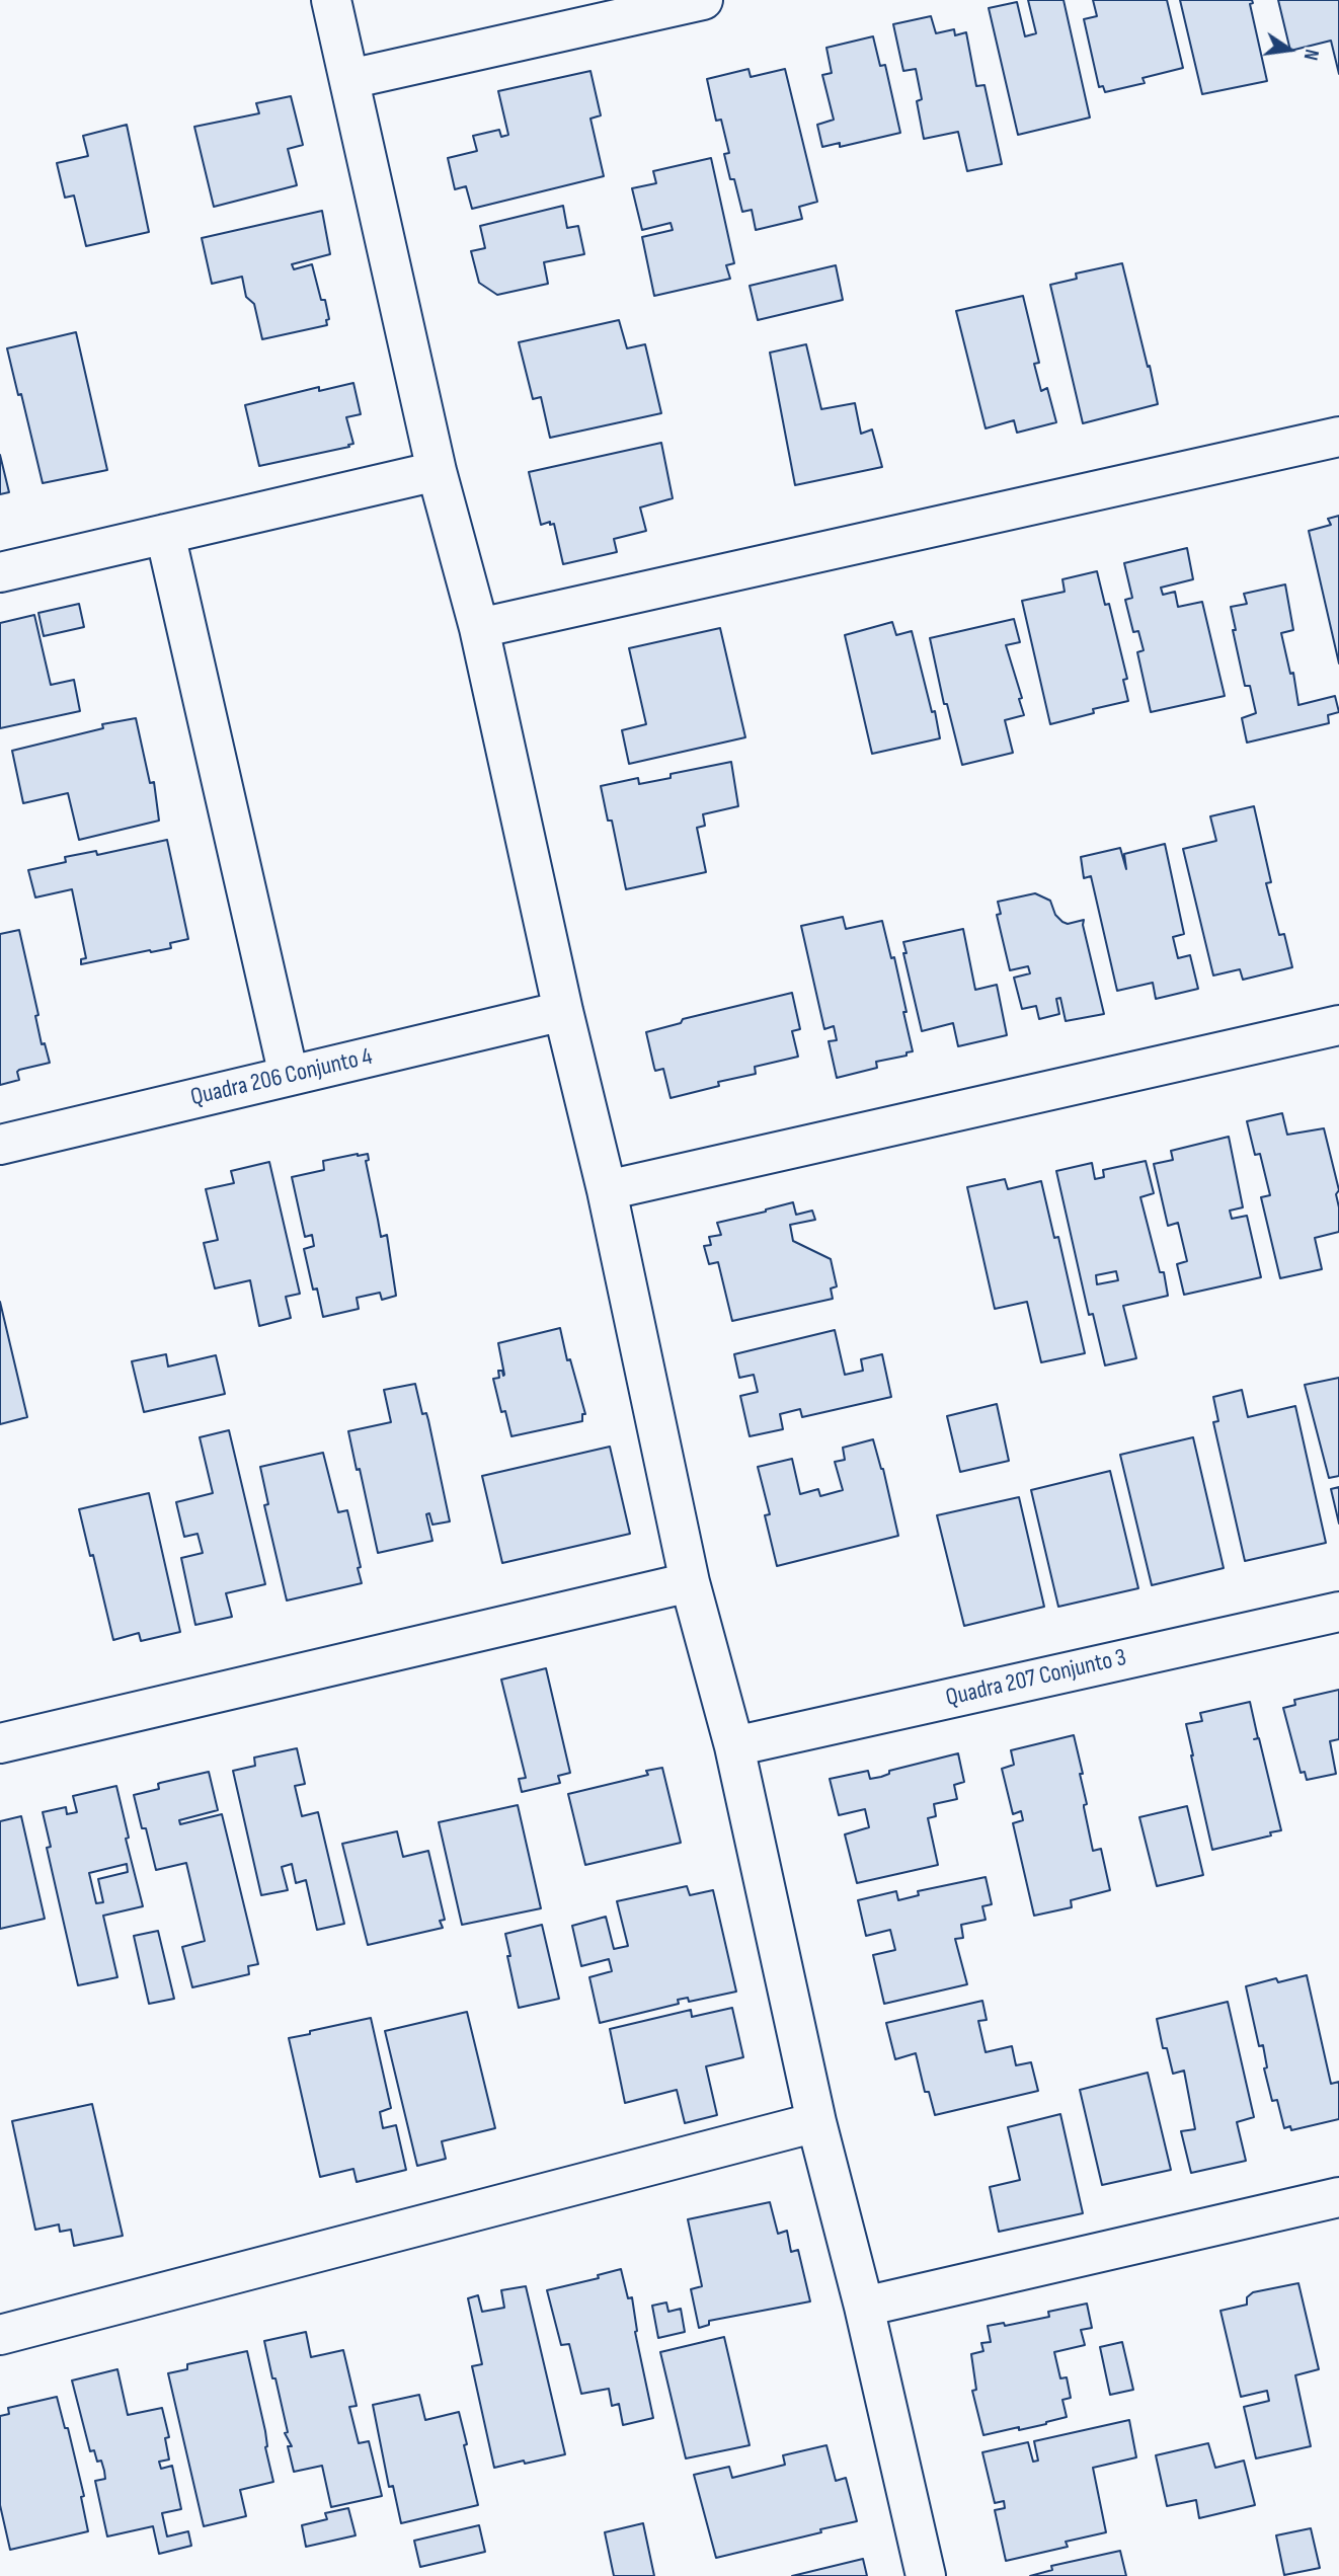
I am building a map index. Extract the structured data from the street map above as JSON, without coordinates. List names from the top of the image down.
{
  "streets": {
    "street": ["Quadra 206 Conjunto 4", "Quadra 207 Conjunto 3"]
  },
  "north": "right"
}
